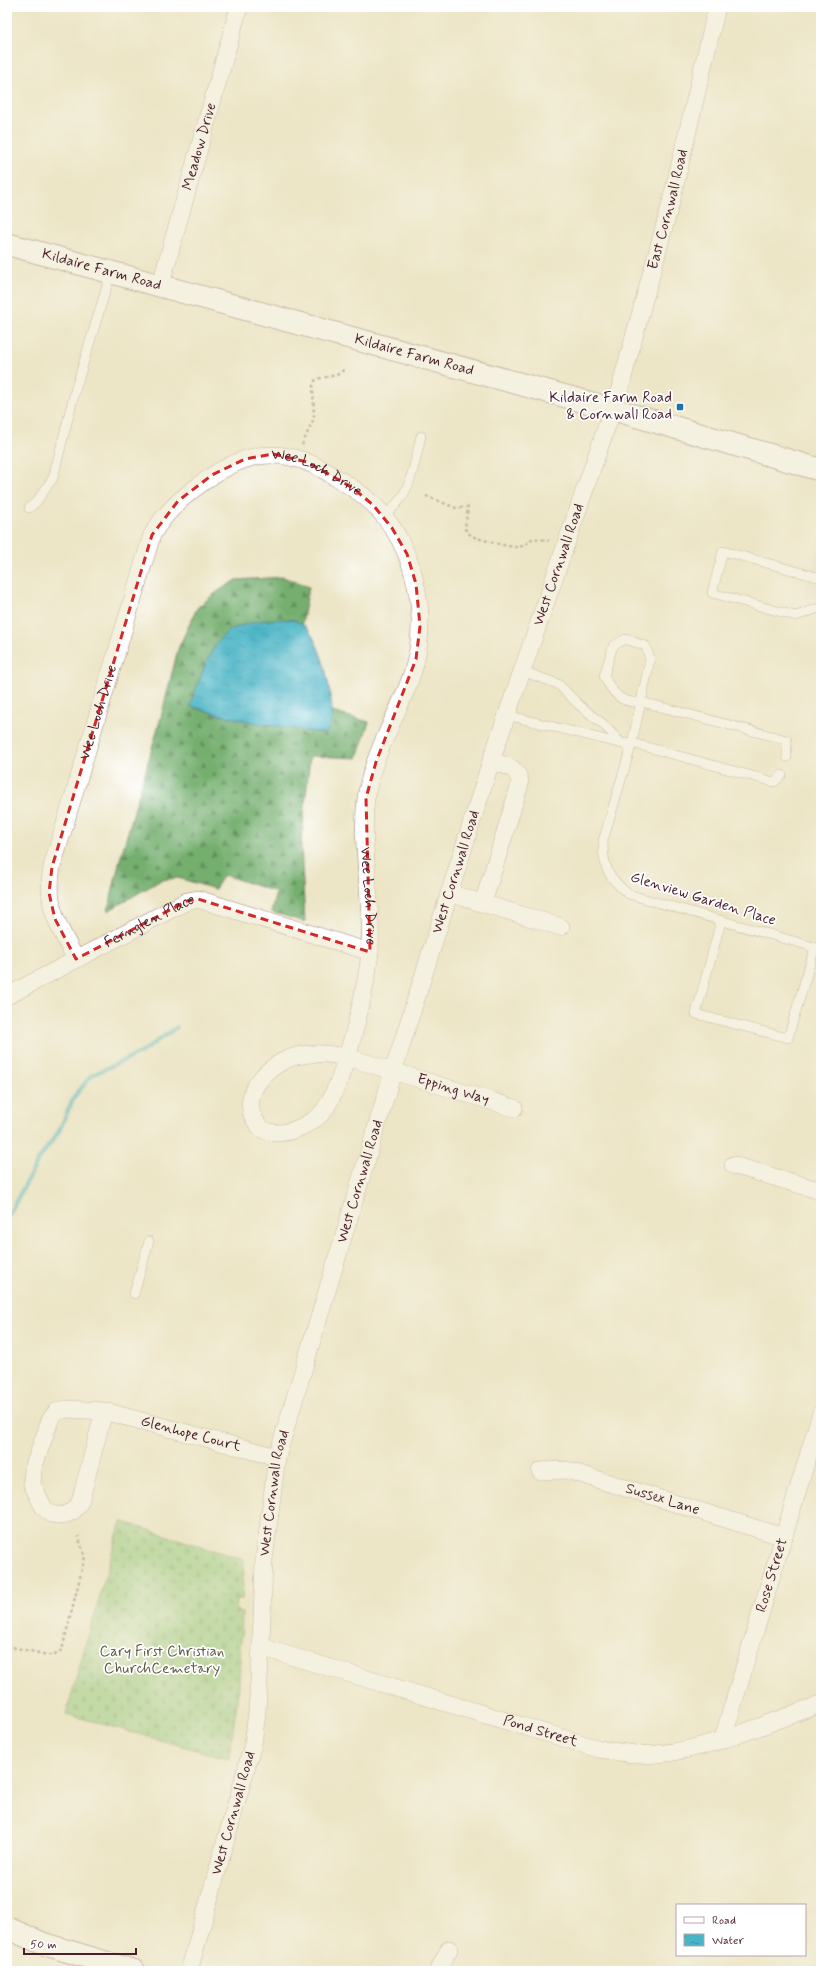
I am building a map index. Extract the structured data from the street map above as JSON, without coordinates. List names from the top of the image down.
{
  "streets": {
    "main road": ["Kildaire Farm Road"],
    "street": [
      "Meadow Drive",
      "East Cornwall Road",
      "Wee Loch Drive",
      "West Cornwall Road",
      "Fernglen Place",
      "Epping Way",
      "Glenhope Court",
      "Sussex Lane",
      "Rose Street",
      "Pond Street"
    ],
    "lane": ["Glenview Garden Place"]
  },
  "crossings": [
    ["Meadow Drive", "Kildaire Farm Road"],
    ["East Cornwall Road", "Kildaire Farm Road"],
    ["East Cornwall Road", "West Cornwall Road"],
    ["Kildaire Farm Road", "West Cornwall Road"],
    ["Wee Loch Drive", "Fernglen Place"],
    ["Wee Loch Drive", "Epping Way"],
    ["West Cornwall Road", "Epping Way"],
    ["West Cornwall Road", "Glenhope Court"],
    ["West Cornwall Road", "Pond Street"],
    ["Sussex Lane", "Rose Street"],
    ["Rose Street", "Pond Street"]
  ],
  "parks": ["Cary First Christian ChurchCemetary"],
  "places": {
    "transit": ["Kildaire Farm Road & Cornwall Road"]
  },
  "legend": ["Road", "Water"],
  "scale_bar": "50 m"
}
